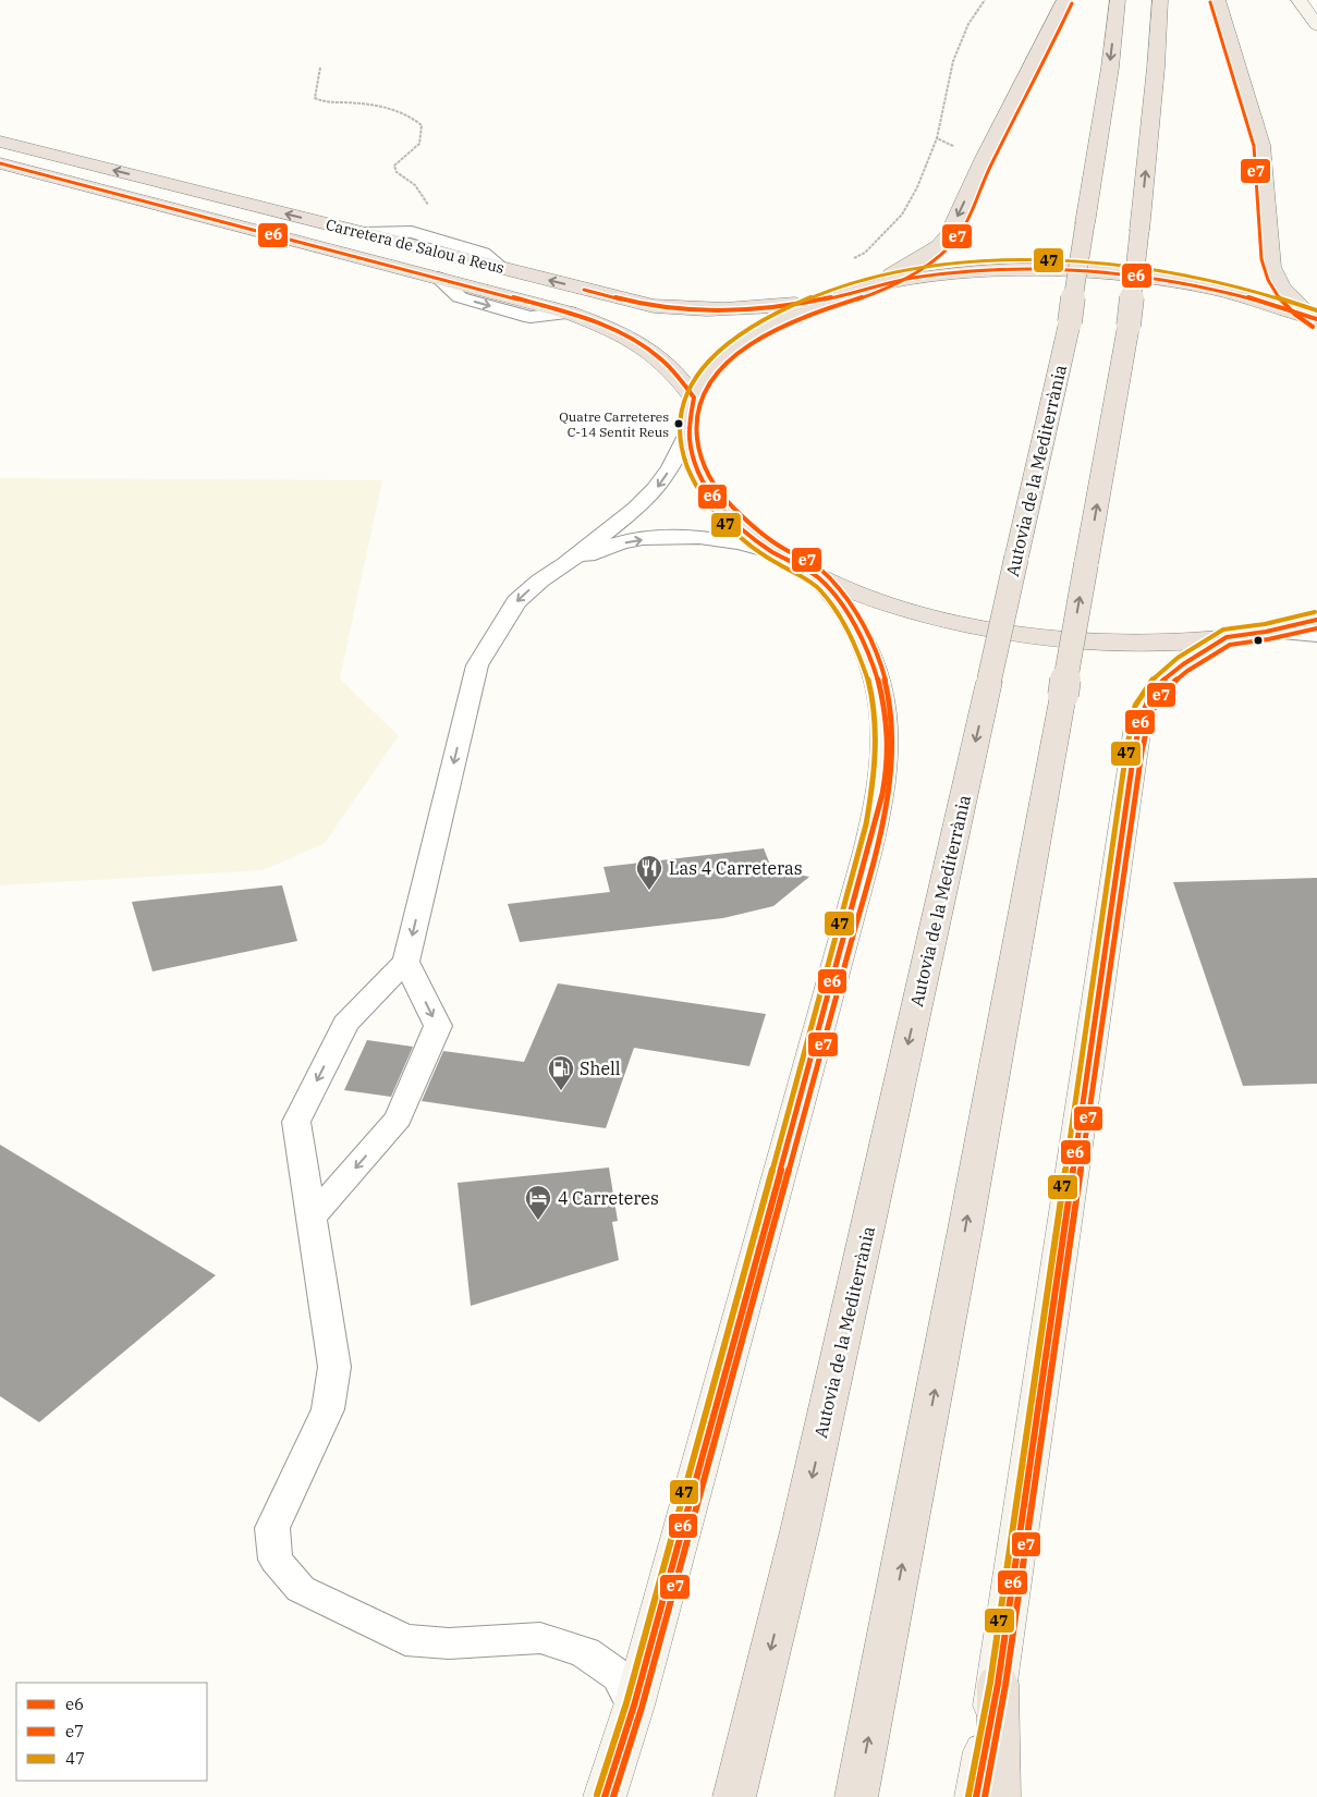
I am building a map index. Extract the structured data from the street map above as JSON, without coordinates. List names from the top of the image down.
{
  "streets": {
    "highway": ["Carretera de Salou a Reus", "Autovia de la Mediterrània"]
  },
  "places": {
    "other": ["Quatre Carreteres C-14 Sentit Reus"],
    "restaurant": ["Las 4 Carreteras"],
    "fuel station": ["Shell"],
    "hotel": ["4 Carreteres"]
  },
  "lines": ["transit line e7", "transit line e6", "transit line 47"],
  "legend": ["e6", "e7", "47"]
}
